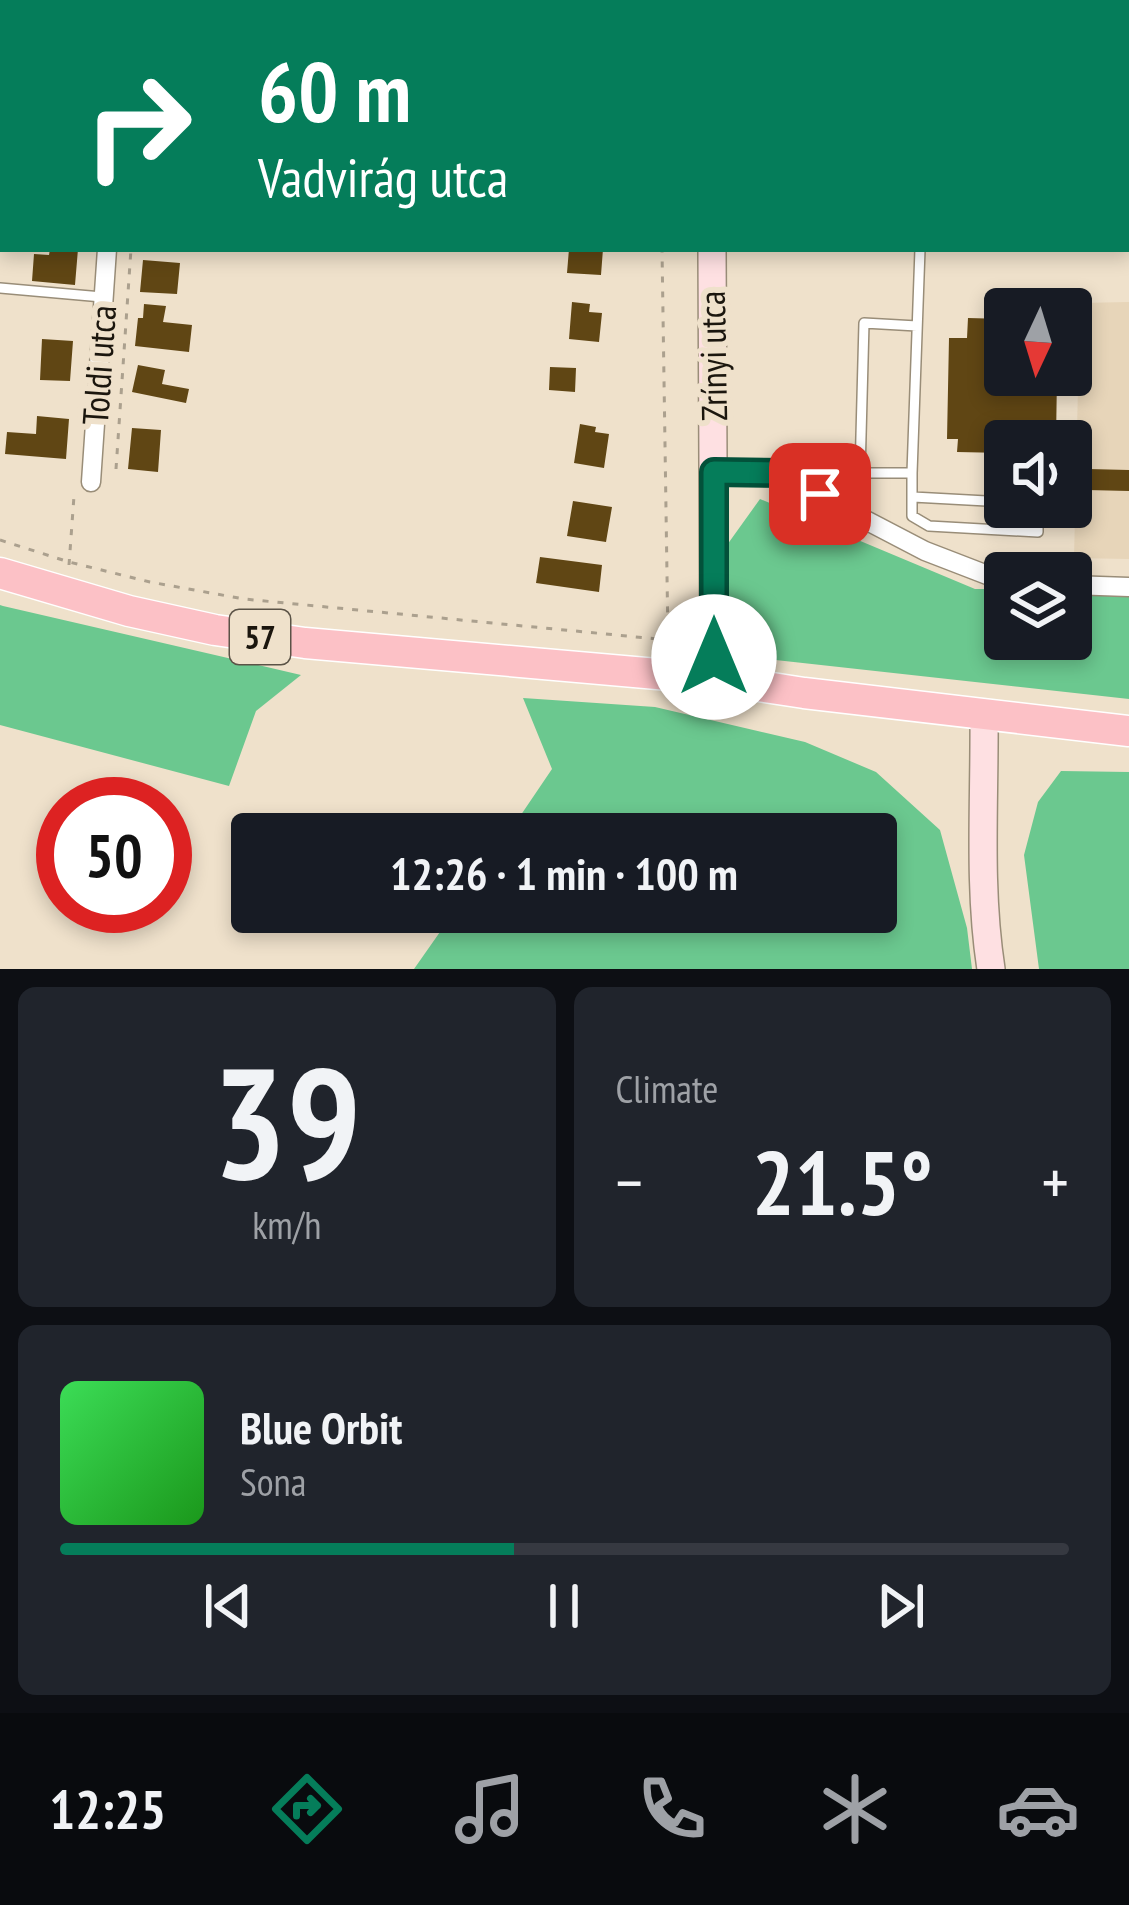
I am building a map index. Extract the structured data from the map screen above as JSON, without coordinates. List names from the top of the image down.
{
  "streets": {
    "main road": ["Zrínyi utca", "57"],
    "street": ["Toldi utca"]
  },
  "crossings": [
    ["Zrínyi utca", "57"]
  ],
  "north": "bottom",
  "page": {
    "turn": ["60 m", "Vadvirág utca"],
    "limit": "50",
    "trip": "12:26 · 1 min · 100 m",
    "tile": [
      ["39", "km/h"],
      "Climate"
    ],
    "heat": ["−", "21.5°", "+"],
    "song": ["Blue Orbit", "Sona"],
    "tabs": "12:25"
  }
}
